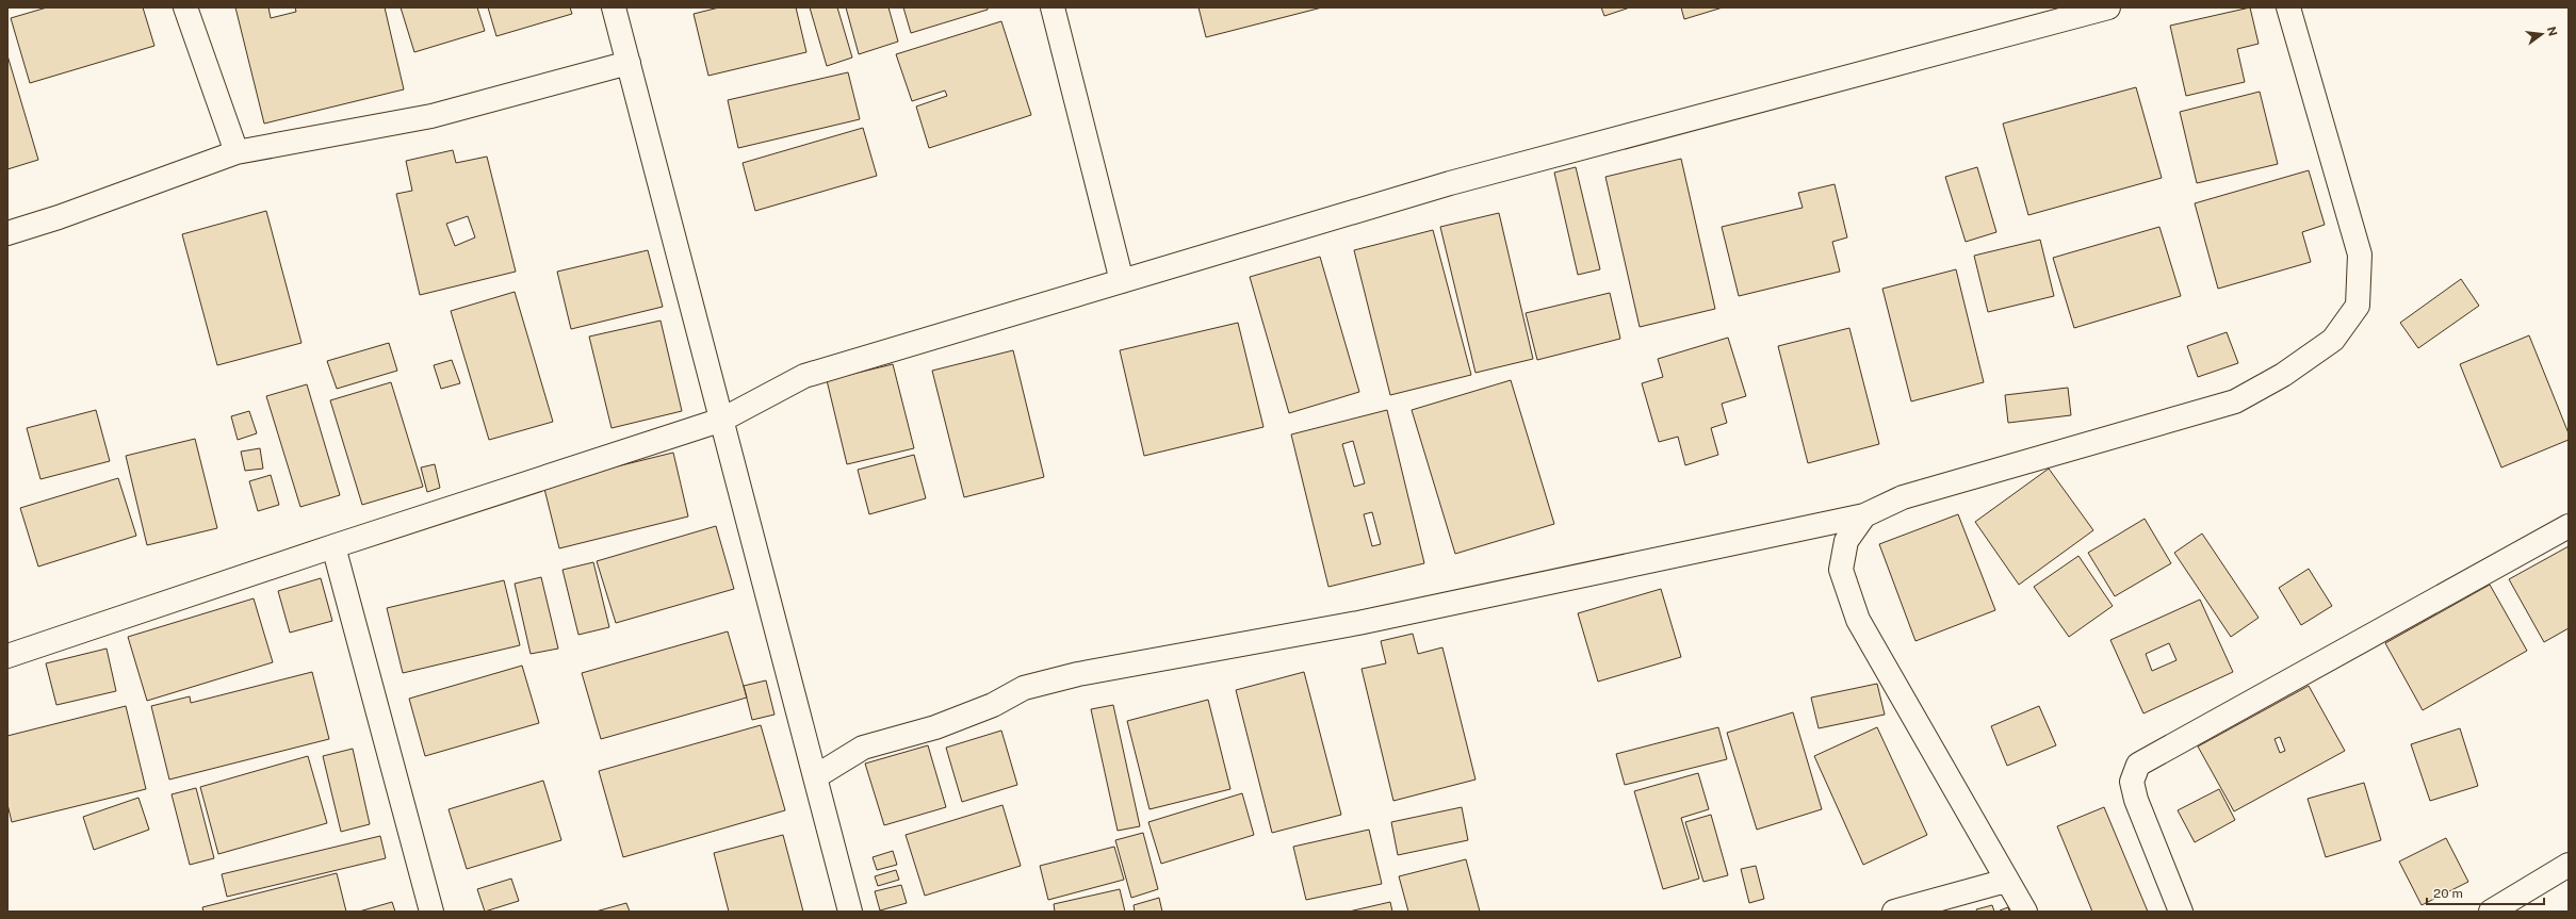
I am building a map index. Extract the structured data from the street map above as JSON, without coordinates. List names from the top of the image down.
{
  "scale_bar": "20 m",
  "north": "right"
}
